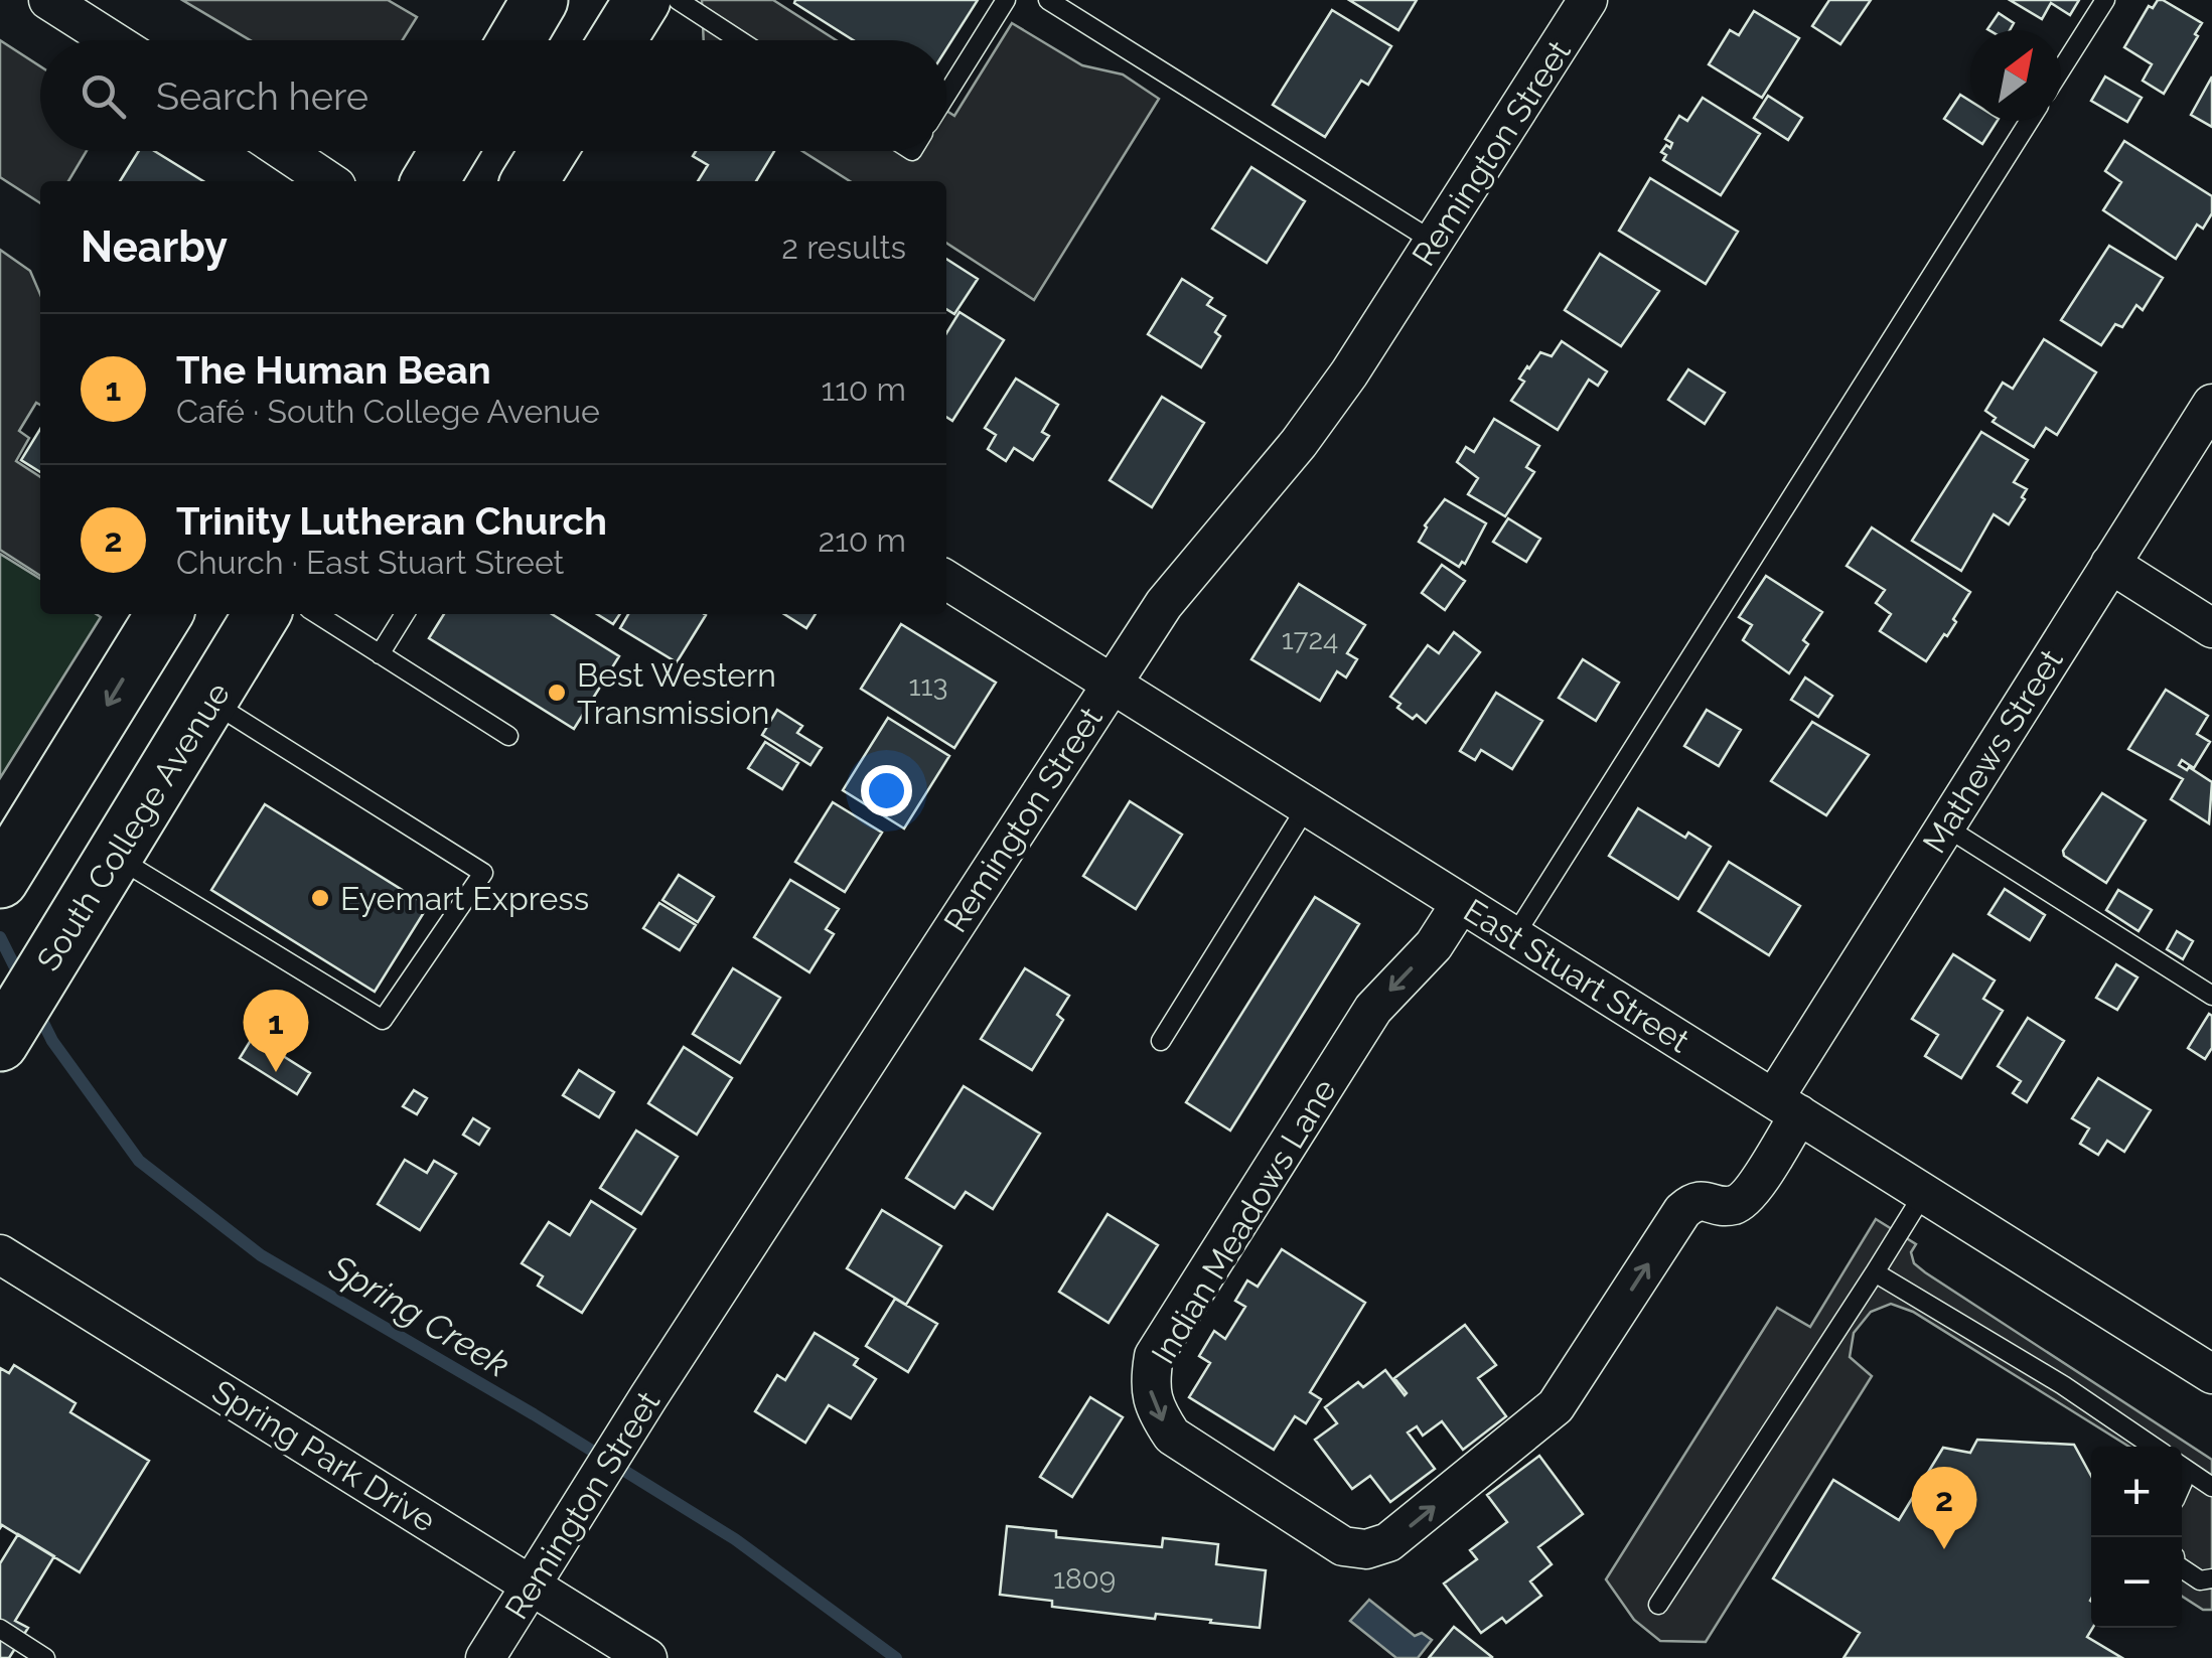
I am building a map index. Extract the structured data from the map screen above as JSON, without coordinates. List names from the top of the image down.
{
  "streets": {
    "highway": ["South College Avenue"],
    "street": [
      "Remington Street",
      "Mathews Street",
      "East Stuart Street",
      "Indian Meadows Lane",
      "Spring Park Drive"
    ]
  },
  "crossings": [
    ["Remington Street", "East Stuart Street"],
    ["Remington Street", "Spring Park Drive"],
    ["Mathews Street", "East Stuart Street"],
    ["Mathews Street", "Indian Meadows Lane"],
    ["East Stuart Street", "Indian Meadows Lane"]
  ],
  "water": ["Spring Creek"],
  "places": ["Best Western Transmission", "Eyemart Express"],
  "house_numbers": ["1724", "113", "1809"],
  "north": "top right",
  "page": {
    "search": "Search here",
    "heading": ["Nearby", "2 results"],
    "list": [
      {
        "mark": "1",
        "name": "The Human Bean",
        "note": "Café · South College Avenue",
        "value": "110 m"
      },
      {
        "mark": "2",
        "name": "Trinity Lutheran Church",
        "note": "Church · East Stuart Street",
        "value": "210 m"
      }
    ],
    "pins": ["1", "2"],
    "map_buttons": ["+", "−"]
  }
}
